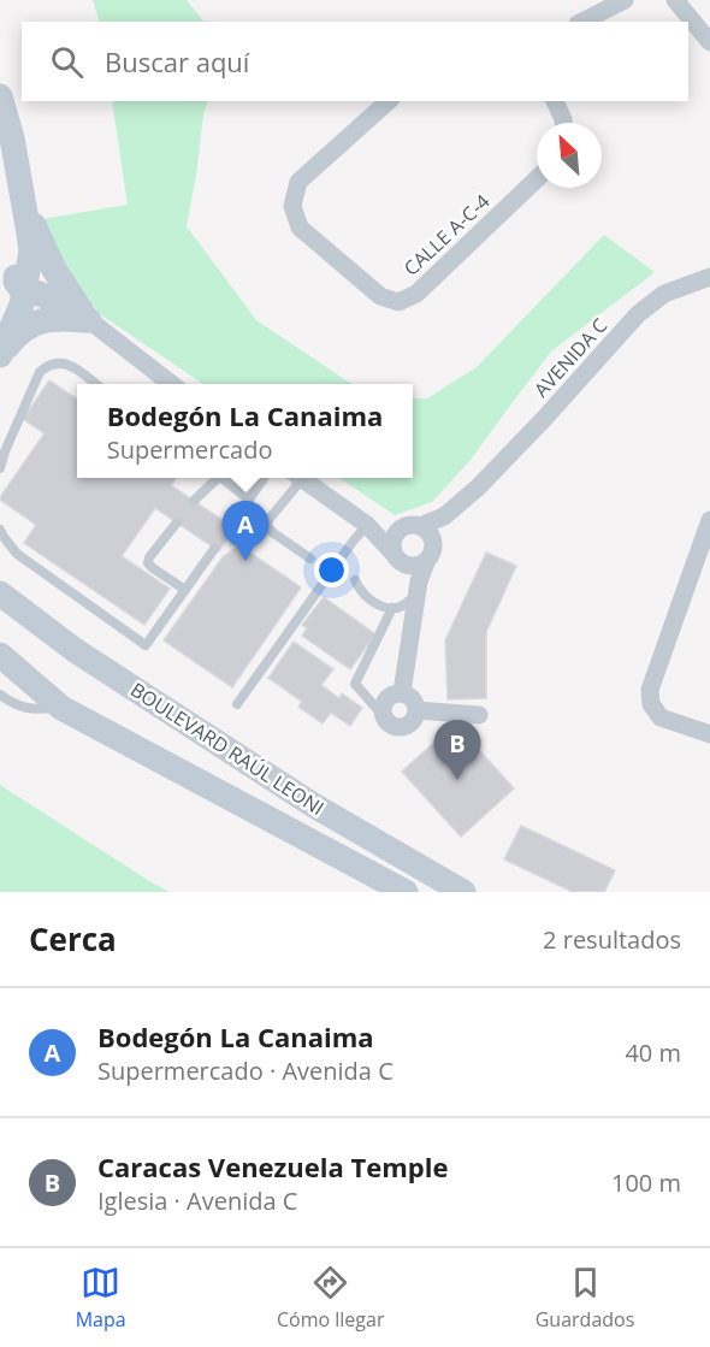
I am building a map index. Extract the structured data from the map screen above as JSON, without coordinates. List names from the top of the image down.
{
  "streets": {
    "main road": ["BOULEVARD RAÚL LEONI"],
    "street": ["CALLE A-C-4", "AVENIDA C"]
  },
  "north": "top left",
  "page": {
    "search": "Buscar aquí",
    "popup": ["Bodegón La Canaima", "Supermercado"],
    "pins": ["A", "B"],
    "heading": ["Cerca", "2 resultados"],
    "list": [
      {
        "mark": "A",
        "name": "Bodegón La Canaima",
        "note": "Supermercado · Avenida C",
        "value": "40 m"
      },
      {
        "mark": "B",
        "name": "Caracas Venezuela Temple",
        "note": "Iglesia · Avenida C",
        "value": "100 m"
      }
    ],
    "nav": ["Mapa", "Cómo llegar", "Guardados"]
  }
}
